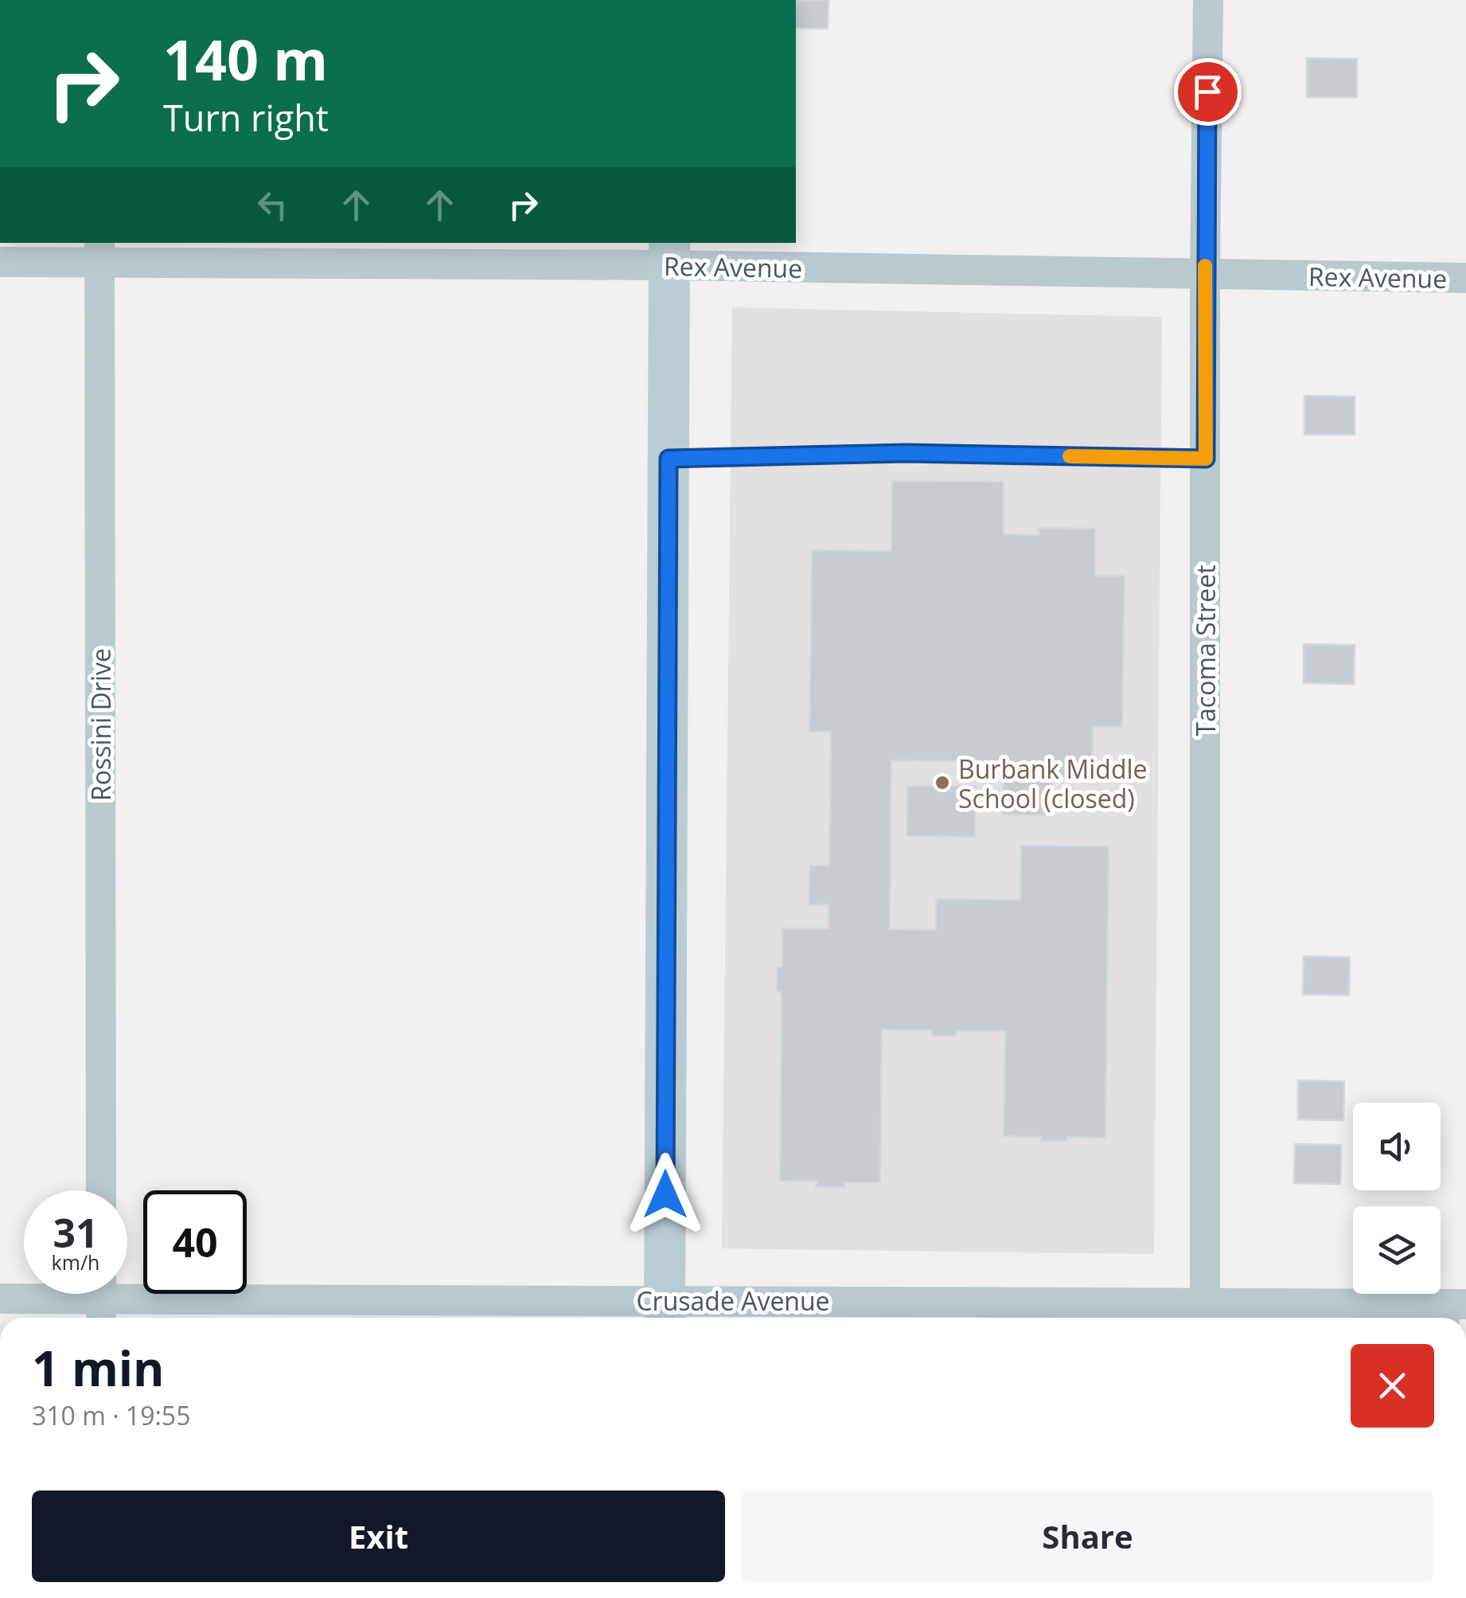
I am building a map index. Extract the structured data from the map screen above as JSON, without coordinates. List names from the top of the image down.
{
  "streets": {
    "street": [
      "Rex Avenue",
      "Tacoma Street",
      "Rossini Drive",
      "Crusade Avenue"
    ]
  },
  "crossings": [
    ["Rex Avenue", "Tacoma Street"],
    ["Rex Avenue", "Rossini Drive"],
    ["Tacoma Street", "Crusade Avenue"]
  ],
  "places": ["Burbank Middle School (closed)"],
  "page": {
    "turn": ["140 m", "Turn right"],
    "speed": "31 km/h",
    "limit": "40",
    "heading": ["1 min", "310 m · 19:55"],
    "buttons": ["Exit", "Share"]
  }
}
